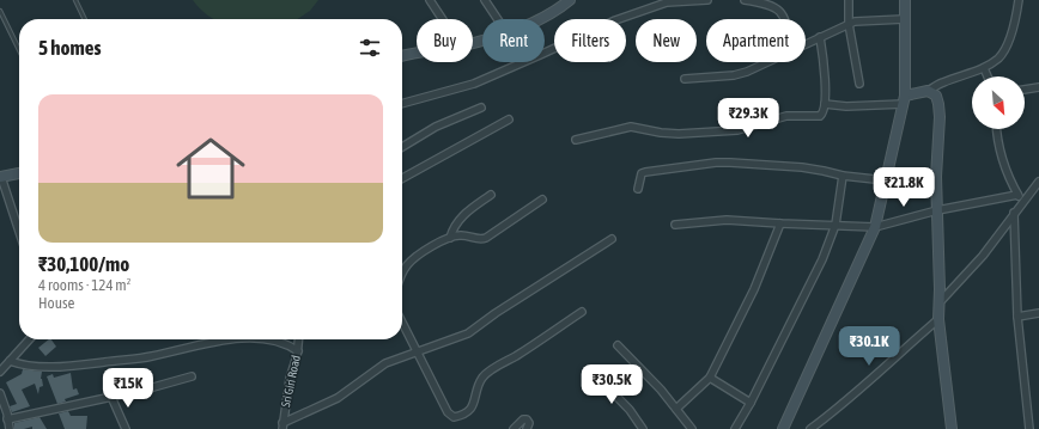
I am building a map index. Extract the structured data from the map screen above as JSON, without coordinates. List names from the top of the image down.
{
  "streets": {
    "street": ["Sri Giri Road"]
  },
  "north": "bottom right",
  "page": {
    "chip": [
      "Buy",
      "Rent",
      "Filters",
      "New",
      "Apartment"
    ],
    "heading": "5 homes",
    "list": [
      {
        "name": "₹30,100/mo",
        "note": "4 rooms · 124 m² · House"
      }
    ],
    "price": [
      "₹29.3K",
      "₹21.8K",
      "₹30.1K",
      "₹30.5K",
      "₹15K"
    ]
  }
}
